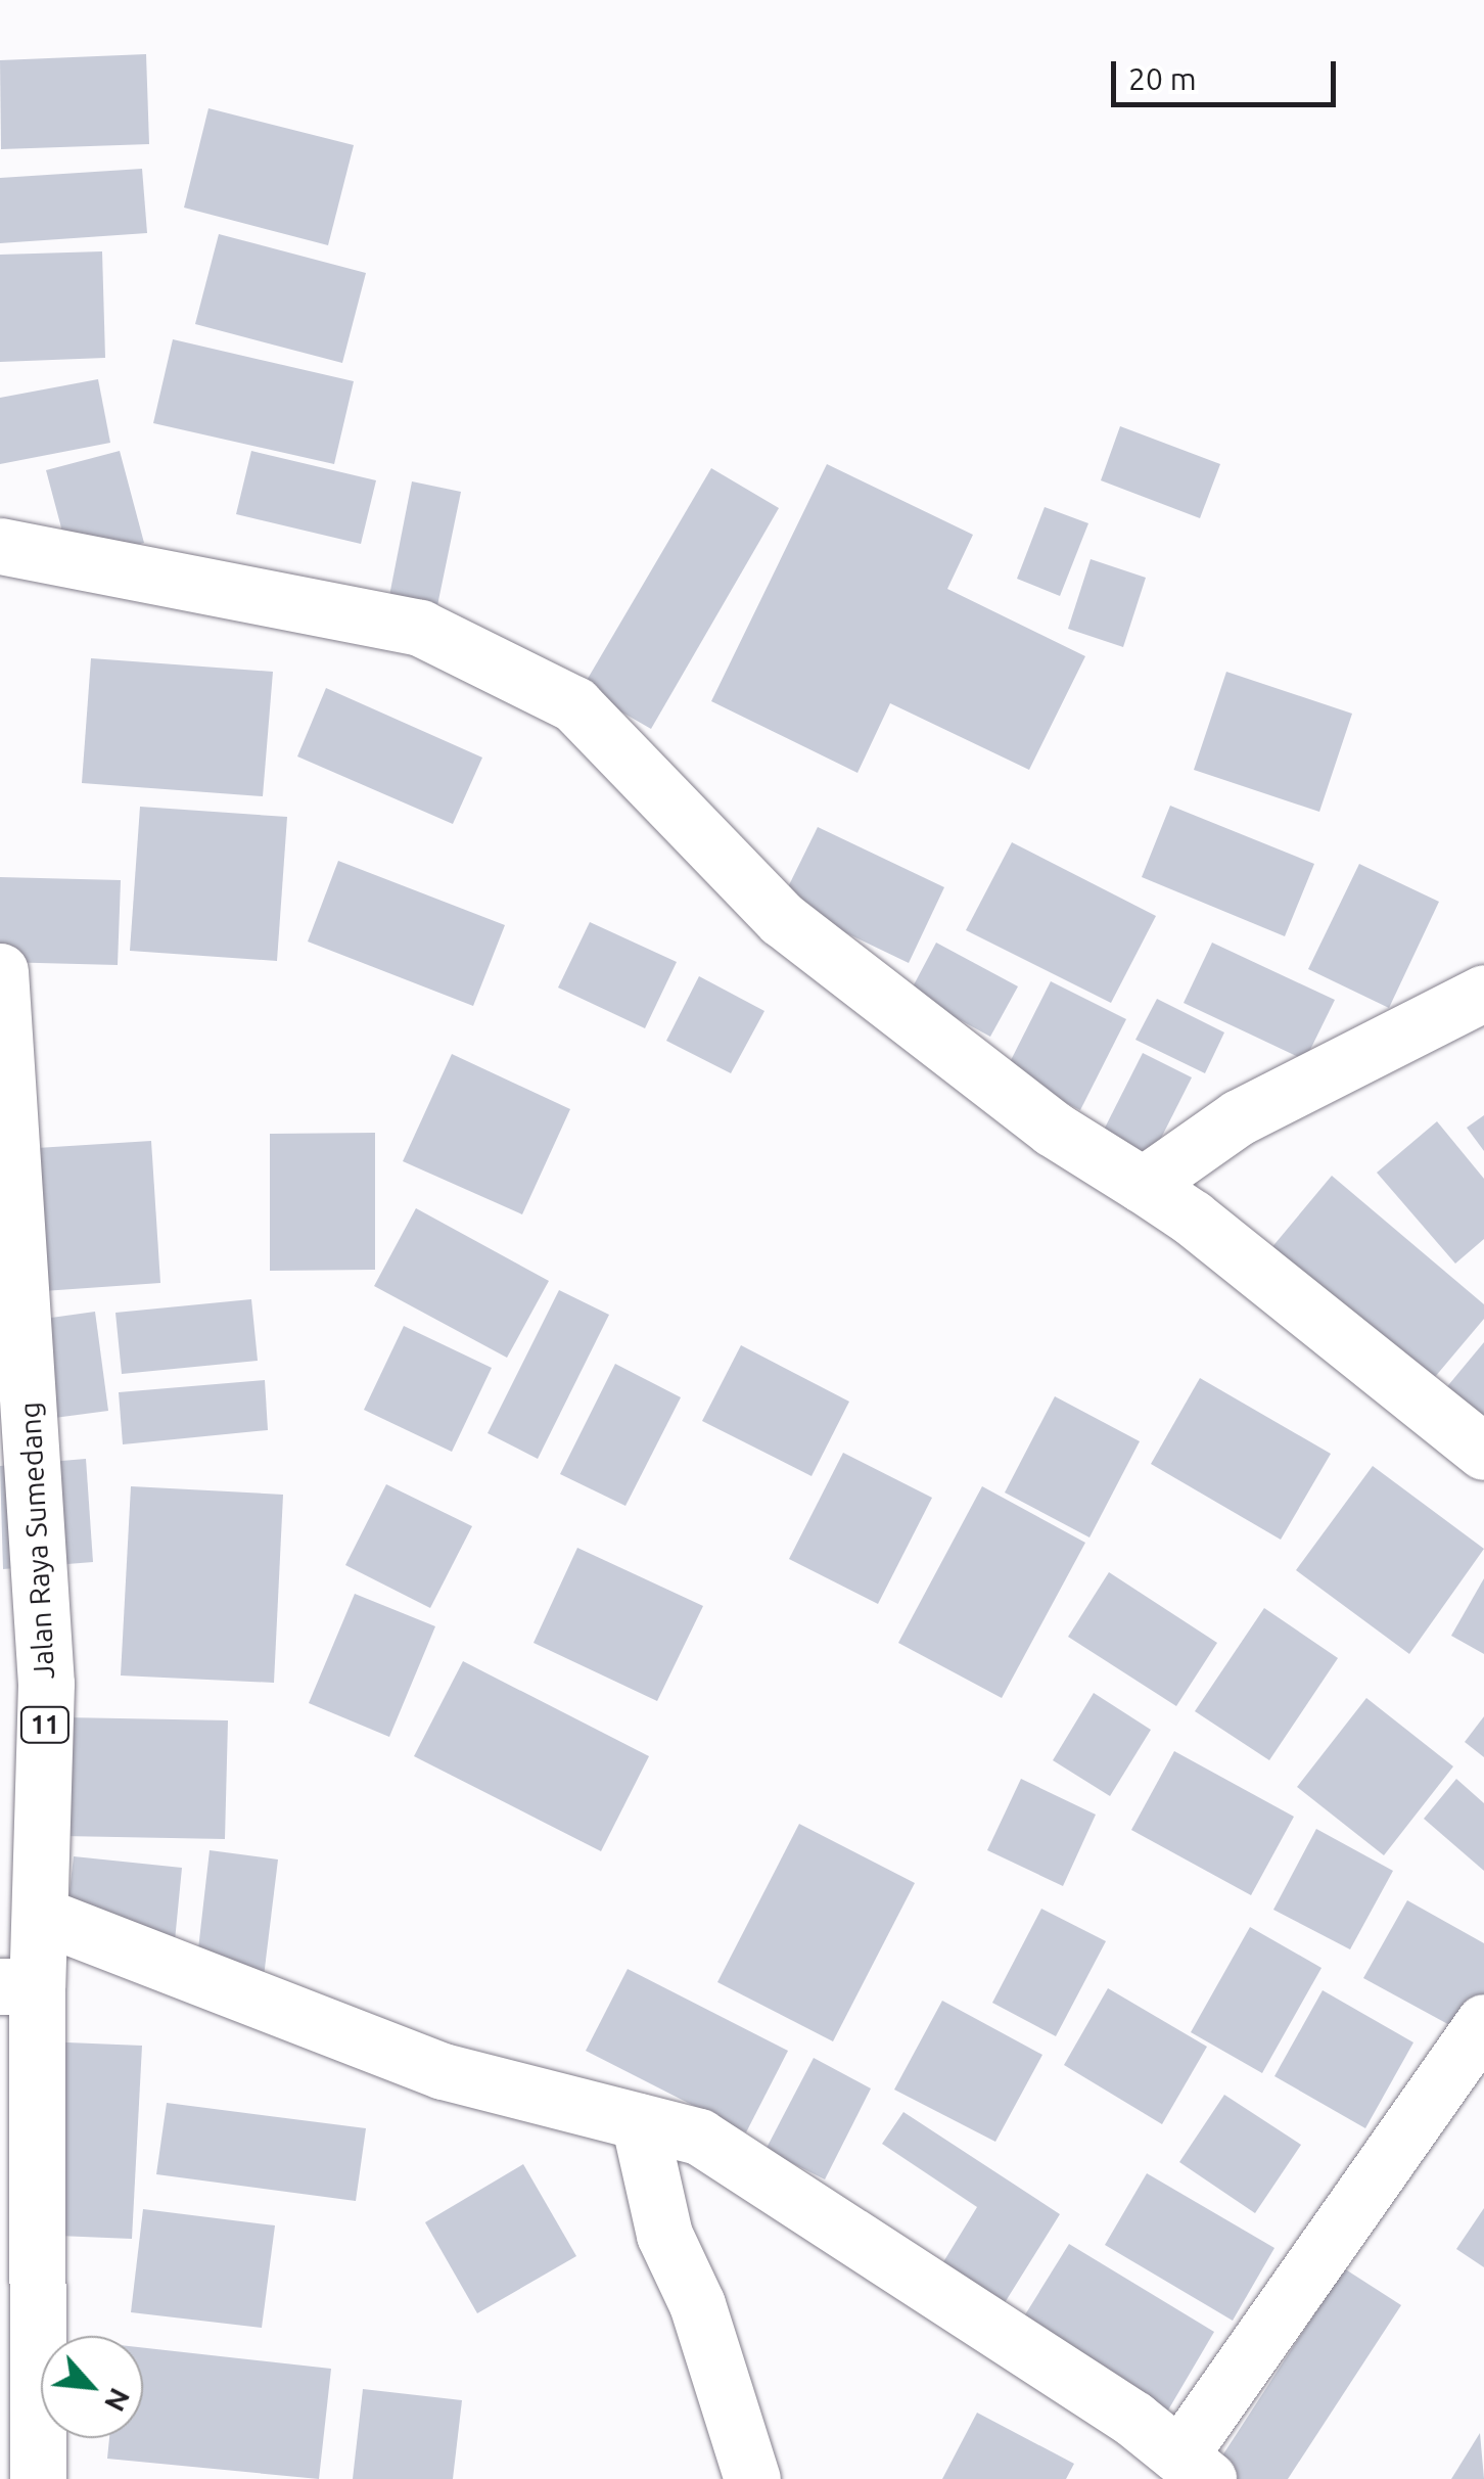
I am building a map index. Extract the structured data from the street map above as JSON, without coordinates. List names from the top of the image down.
{
  "streets": {
    "main road": ["Jalan Raya Sumedang", "11"]
  },
  "scale_bar": "20 m",
  "north": "bottom right"
}
